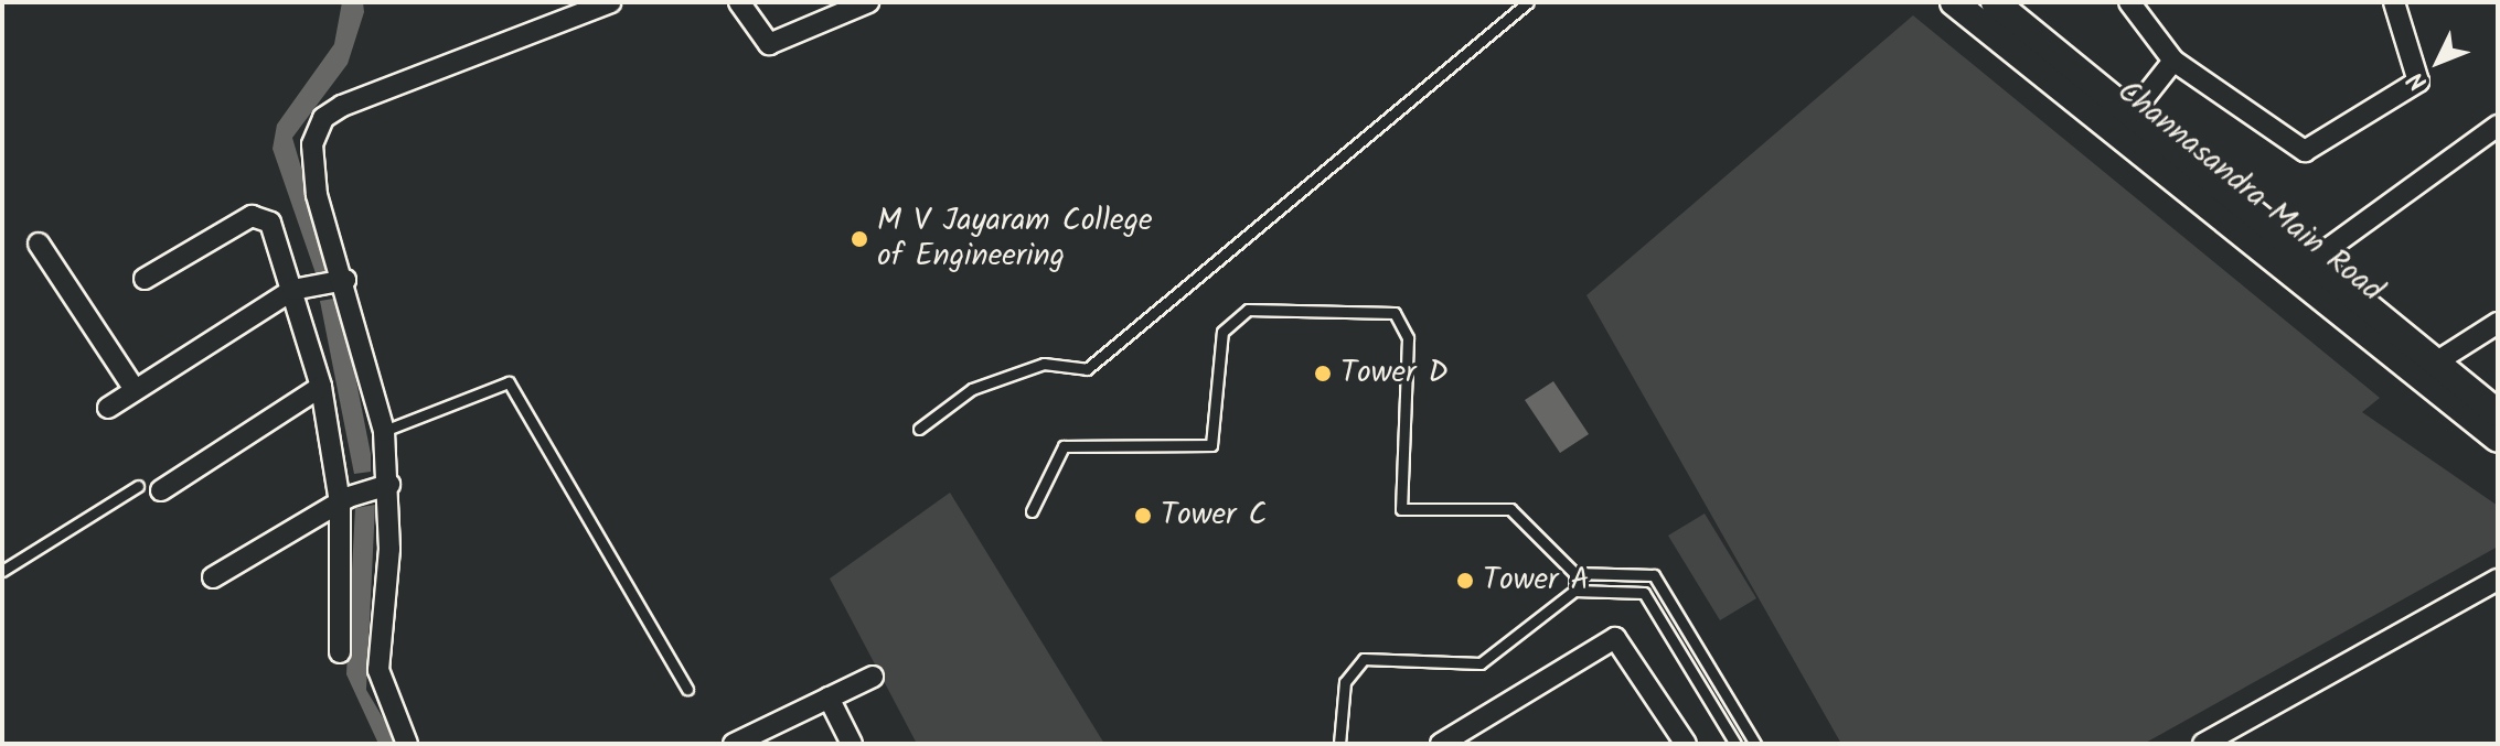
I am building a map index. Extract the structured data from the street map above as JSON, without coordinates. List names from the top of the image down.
{
  "streets": {
    "main road": ["Channasandra Main Road"]
  },
  "places": [
    "M V Jayaram College of Engineering",
    "Tower D",
    "Tower C",
    "Tower A"
  ],
  "north": "bottom left"
}
